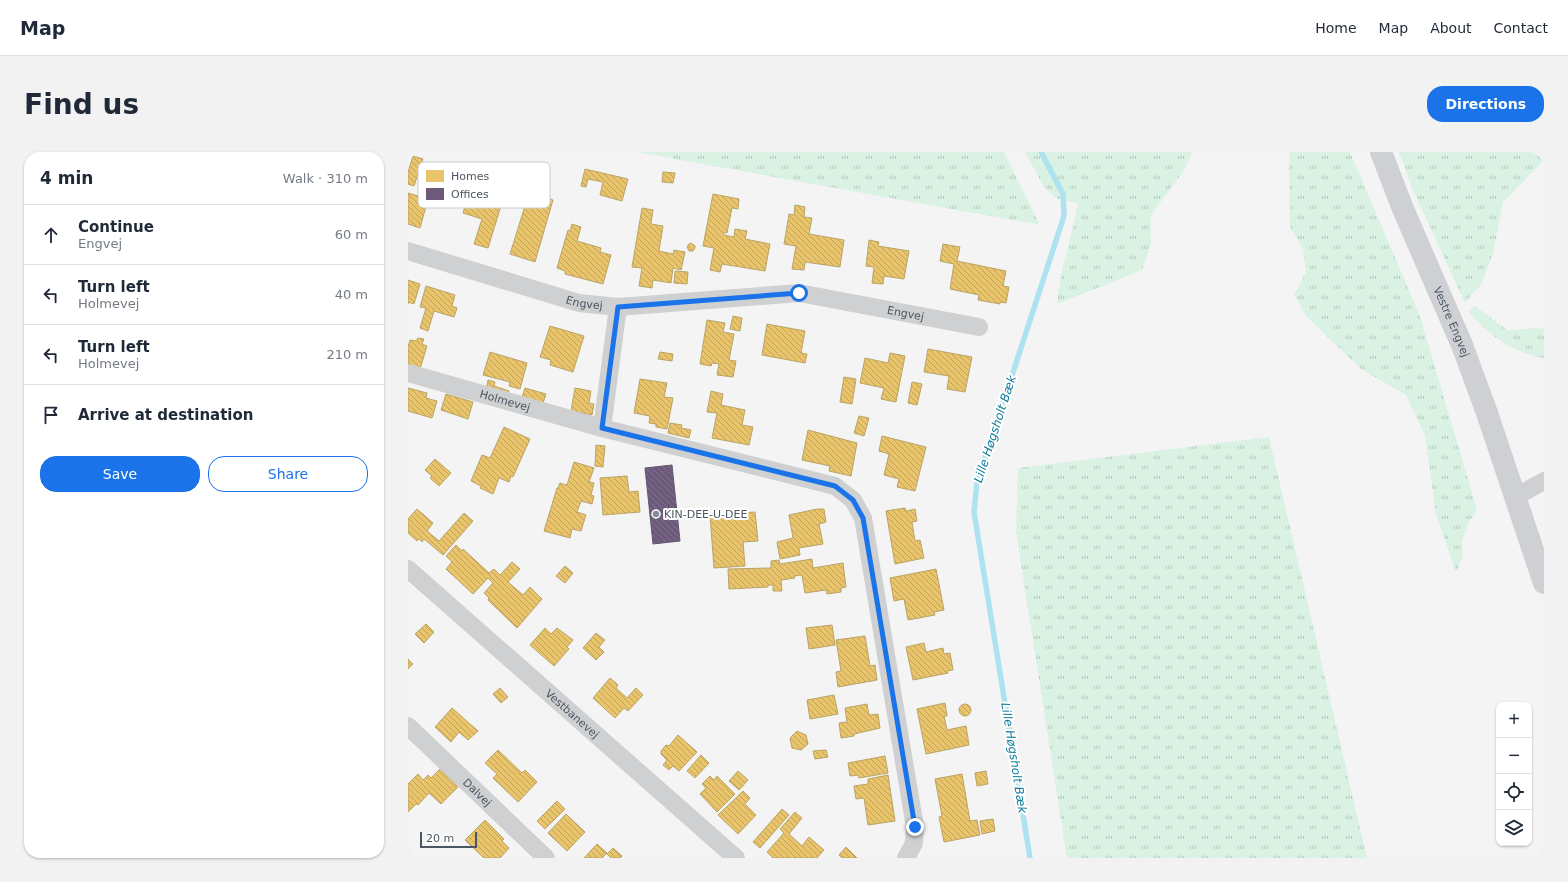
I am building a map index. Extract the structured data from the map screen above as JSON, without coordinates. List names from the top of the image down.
{
  "streets": {
    "street": [
      "Engvej",
      "Vestre Engvej",
      "Holmevej",
      "Vestbanevej",
      "Dalvej"
    ]
  },
  "water": ["Lille Høgsholt Bæk"],
  "places": ["KIN-DEE-U-DEE"],
  "legend": ["Homes", "Offices"],
  "scale_bar": "20 m",
  "page": {
    "header": "Map",
    "nav": [
      "Home",
      "Map",
      "About",
      "Contact"
    ],
    "buttons": [
      "Directions",
      ["Save", "Share"]
    ],
    "title": "Find us",
    "heading": ["4 min", "Walk · 310 m"],
    "list": [
      ["Continue", "Engvej", "60 m"],
      ["Turn left", "Holmevej", "40 m"],
      ["Turn left", "Holmevej", "210 m"],
      "Arrive at destination"
    ],
    "map_buttons": ["+", "−"],
    "scale": "20 m"
  }
}
